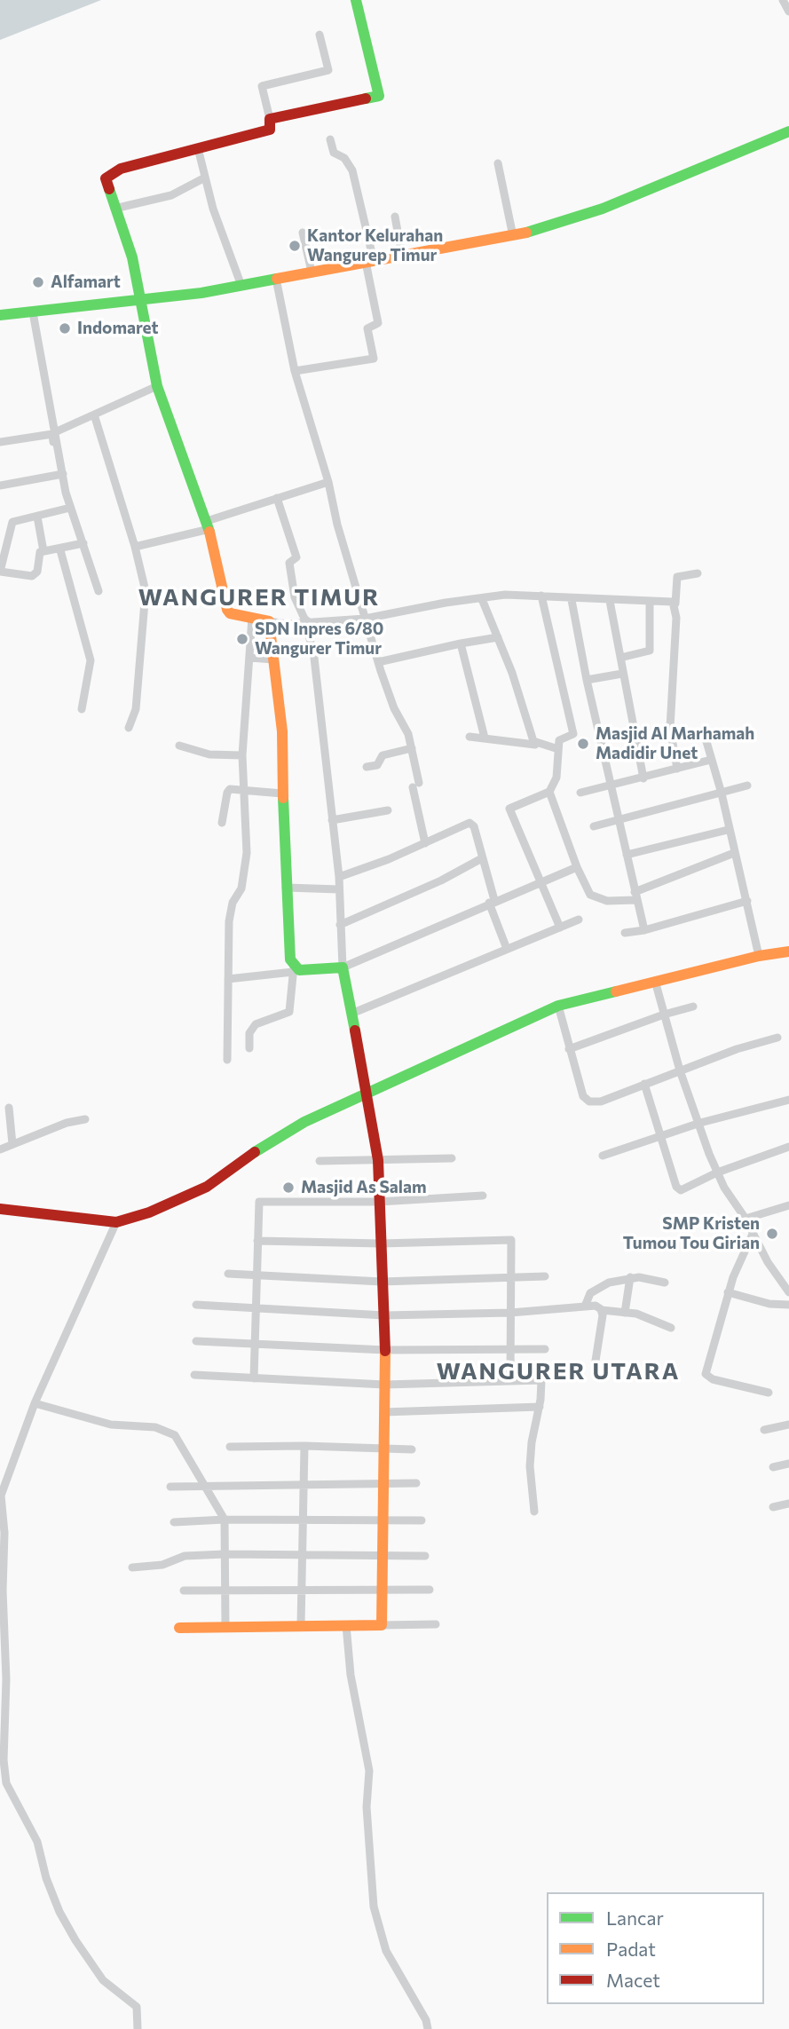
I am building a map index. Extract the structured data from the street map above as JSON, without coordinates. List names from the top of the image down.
{
  "districts": ["WANGURER TIMUR", "WANGURER UTARA"],
  "places": [
    "Kantor Kelurahan Wangurep Timur",
    "Alfamart",
    "Indomaret",
    "SDN Inpres 6/80 Wangurer Timur",
    "Masjid Al Marhamah Madidir Unet",
    "Masjid As Salam",
    "SMP Kristen Tumou Tou Girian"
  ],
  "legend": ["Lancar", "Padat", "Macet"]
}
